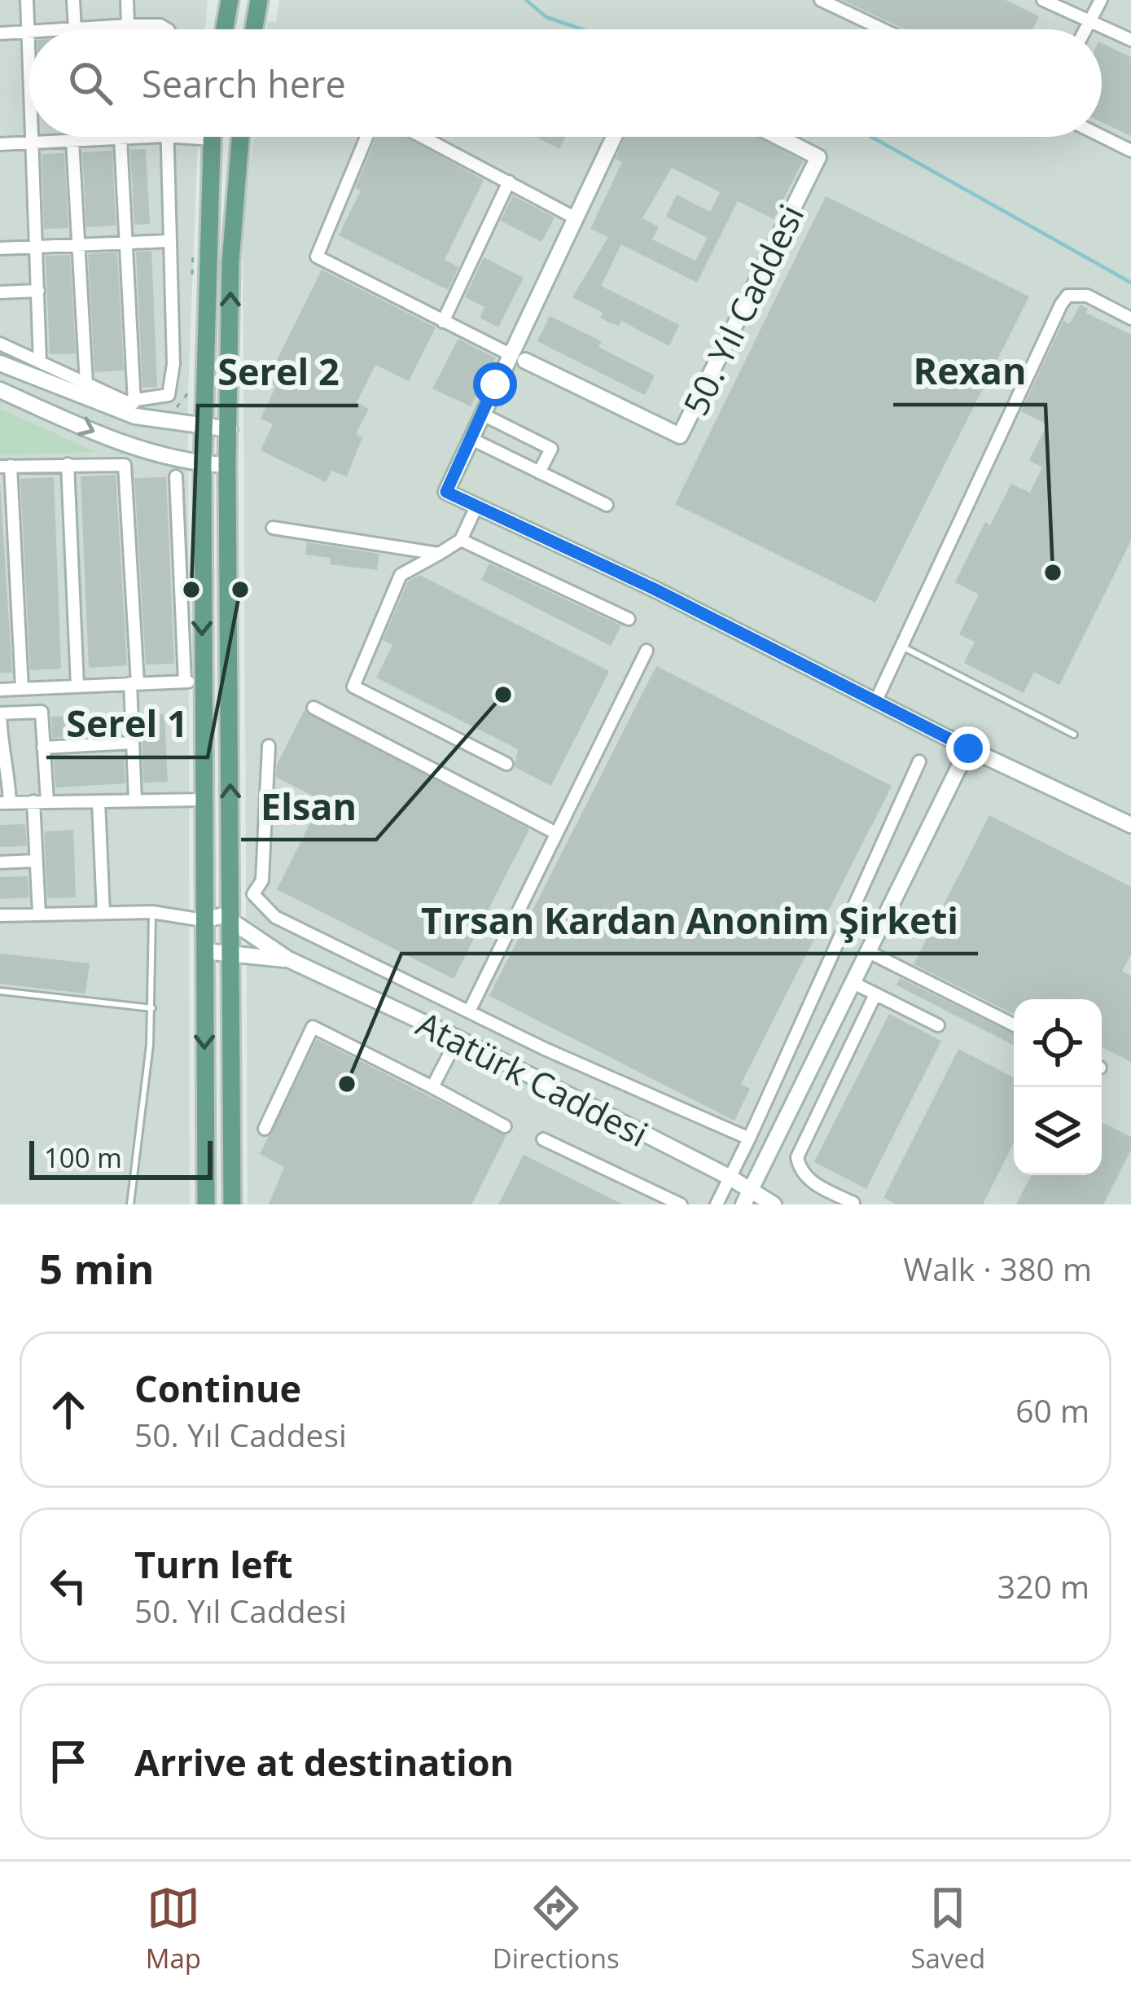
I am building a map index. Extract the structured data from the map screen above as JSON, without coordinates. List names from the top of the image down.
{
  "streets": {
    "street": ["50. Yıl Caddesi", "Atatürk Caddesi"]
  },
  "places": [
    "Rexan",
    "Serel 2",
    "Serel 1",
    "Elsan",
    "Tırsan Kardan Anonim Şirketi"
  ],
  "scale_bar": "100 m",
  "page": {
    "search": "Search here",
    "scale": "100 m",
    "heading": ["5 min", "Walk · 380 m"],
    "list": [
      ["Continue", "50. Yıl Caddesi", "60 m"],
      ["Turn left", "50. Yıl Caddesi", "320 m"],
      "Arrive at destination"
    ],
    "nav": ["Map", "Directions", "Saved"]
  }
}
